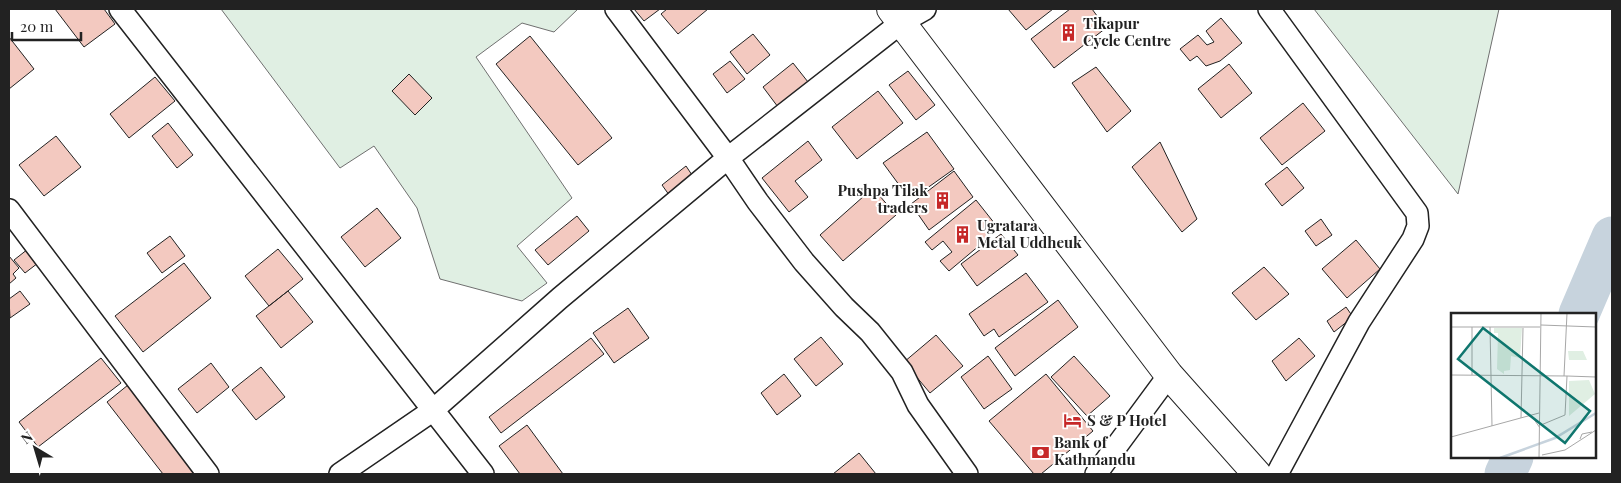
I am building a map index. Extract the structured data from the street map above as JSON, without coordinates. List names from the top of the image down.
{
  "places": {
    "building": ["Tikapur Cycle Centre", "Pushpa Tilak traders", "Ugratara Metal Uddheuk"],
    "hotel": ["S & P Hotel"],
    "bank": ["Bank of Kathmandu"]
  },
  "scale_bar": "20 m",
  "north": "top left"
}
